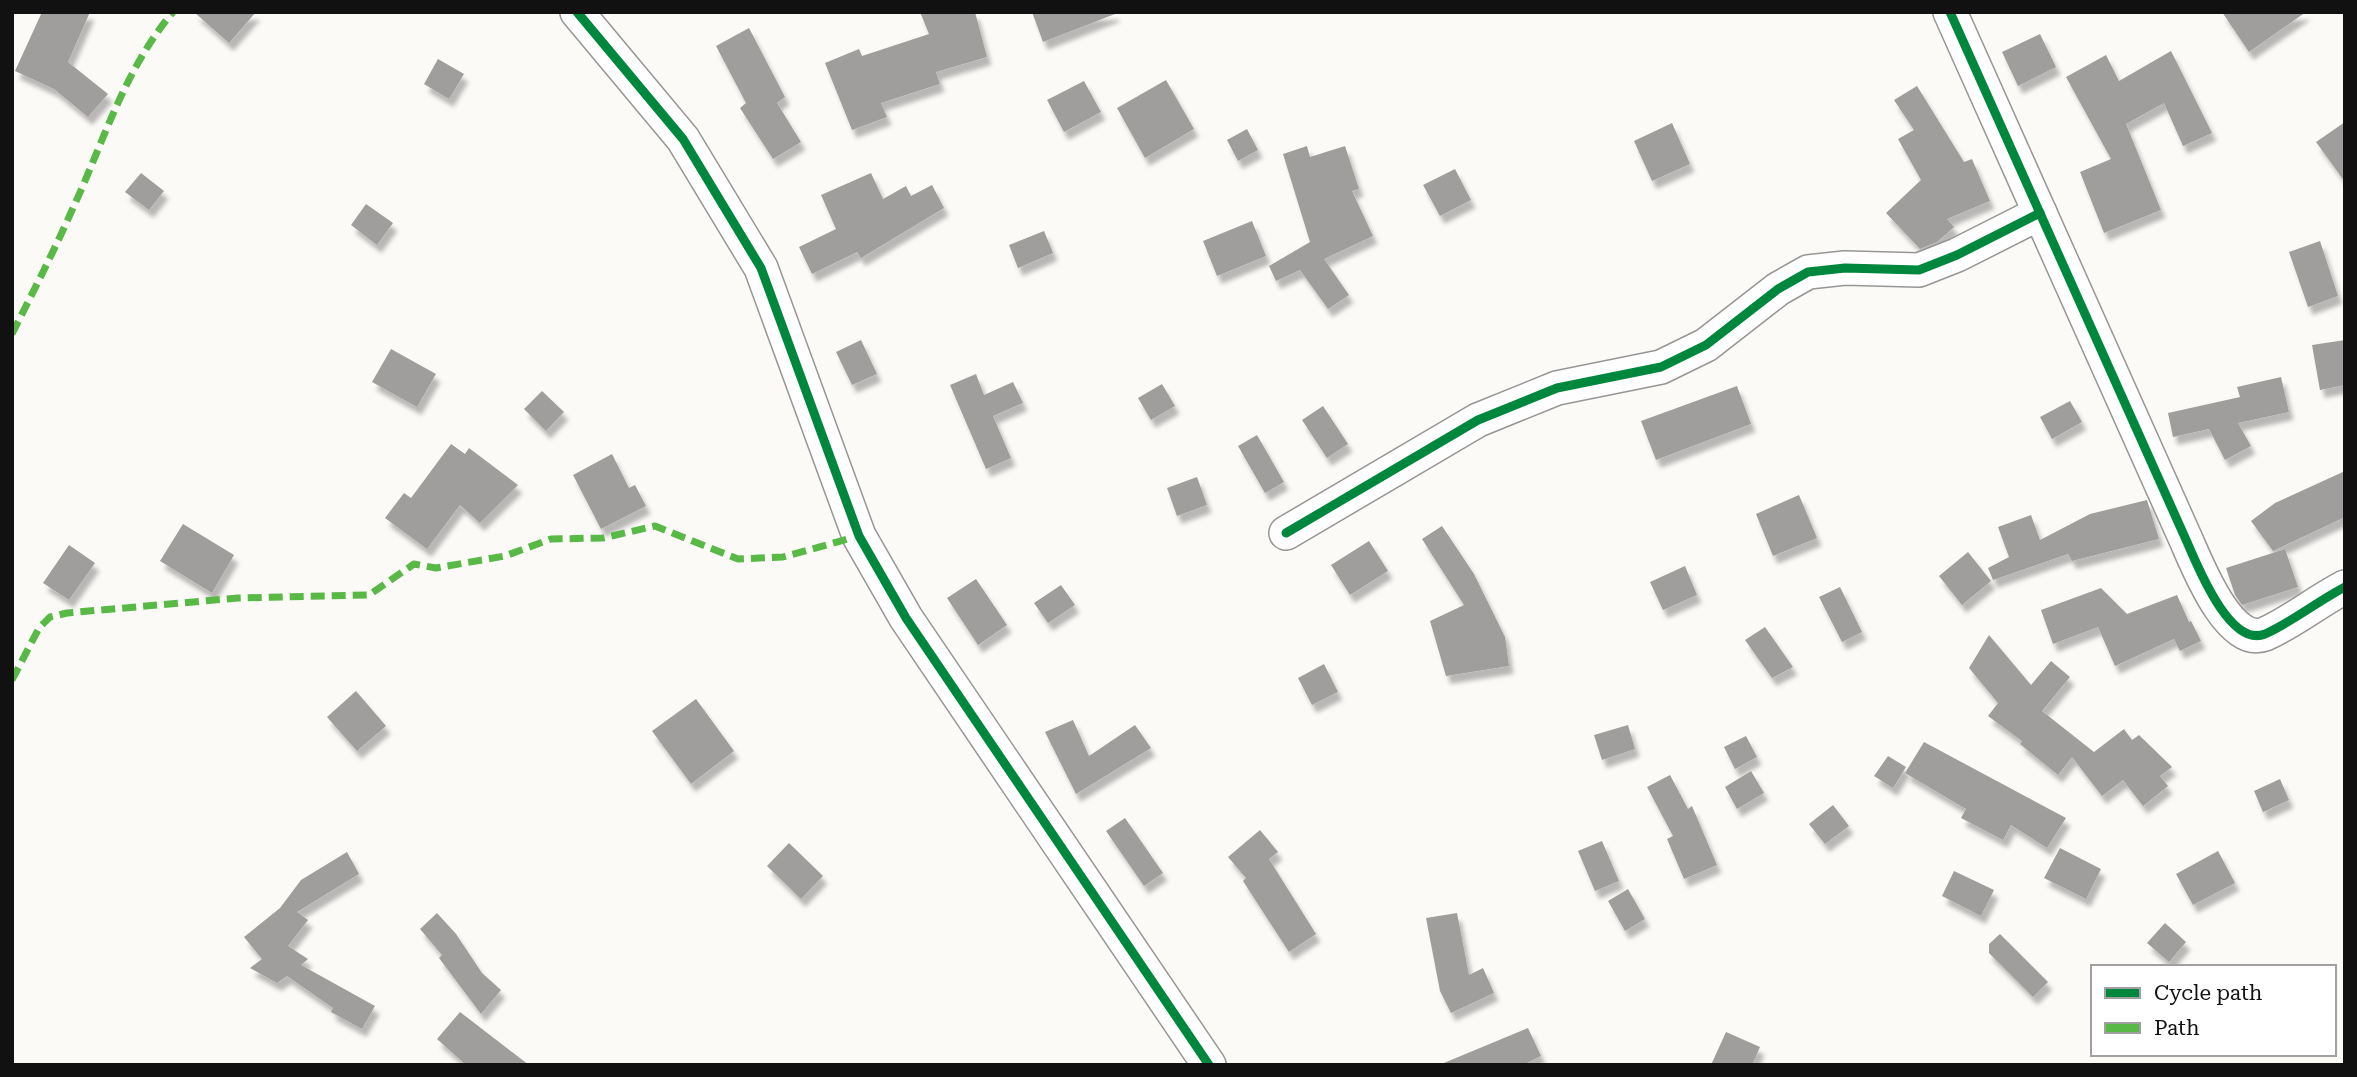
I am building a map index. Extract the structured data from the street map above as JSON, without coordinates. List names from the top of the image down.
{
  "legend": ["Cycle path", "Path"]
}
